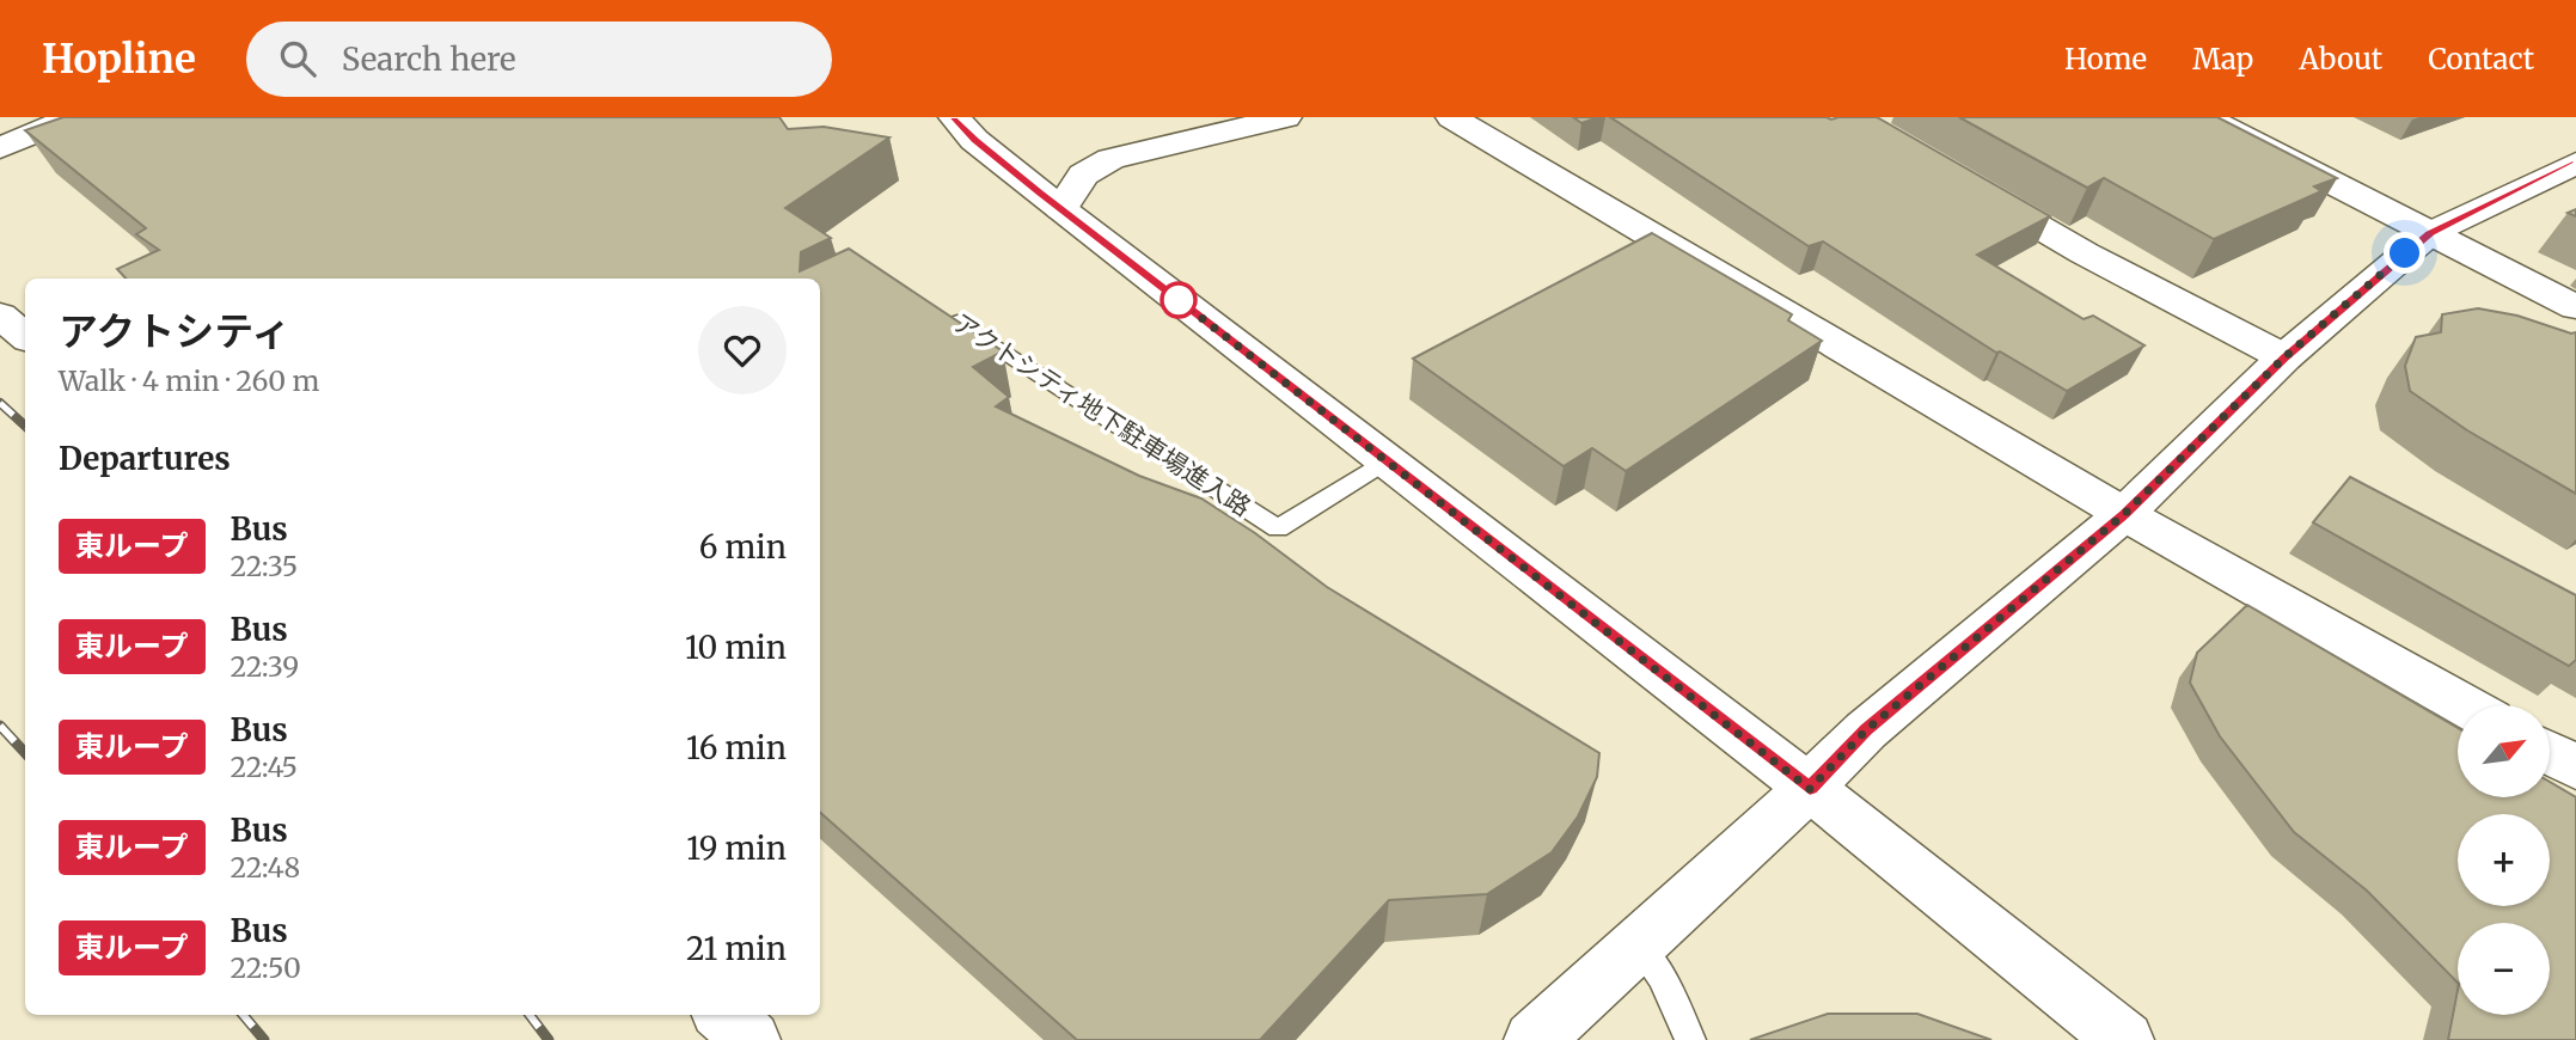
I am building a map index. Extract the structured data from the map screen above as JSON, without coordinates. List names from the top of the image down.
{
  "streets": {
    "lane": ["アクトシティ地下駐車場進入路"]
  },
  "lines": ["bus line 東ループ"],
  "north": "top right",
  "page": {
    "header": "Hopline",
    "search": "Search here",
    "nav": [
      "Home",
      "Map",
      "About",
      "Contact"
    ],
    "heading": [
      ["アクトシティ", "Walk · 4 min · 260 m"],
      "Departures"
    ],
    "list": [
      {
        "mark": "東ループ",
        "name": "Bus",
        "note": "22:35",
        "value": "6 min"
      },
      {
        "mark": "東ループ",
        "name": "Bus",
        "note": "22:39",
        "value": "10 min"
      },
      {
        "mark": "東ループ",
        "name": "Bus",
        "note": "22:45",
        "value": "16 min"
      },
      {
        "mark": "東ループ",
        "name": "Bus",
        "note": "22:48",
        "value": "19 min"
      },
      {
        "mark": "東ループ",
        "name": "Bus",
        "note": "22:50",
        "value": "21 min"
      }
    ],
    "map_buttons": ["+", "−"]
  }
}
